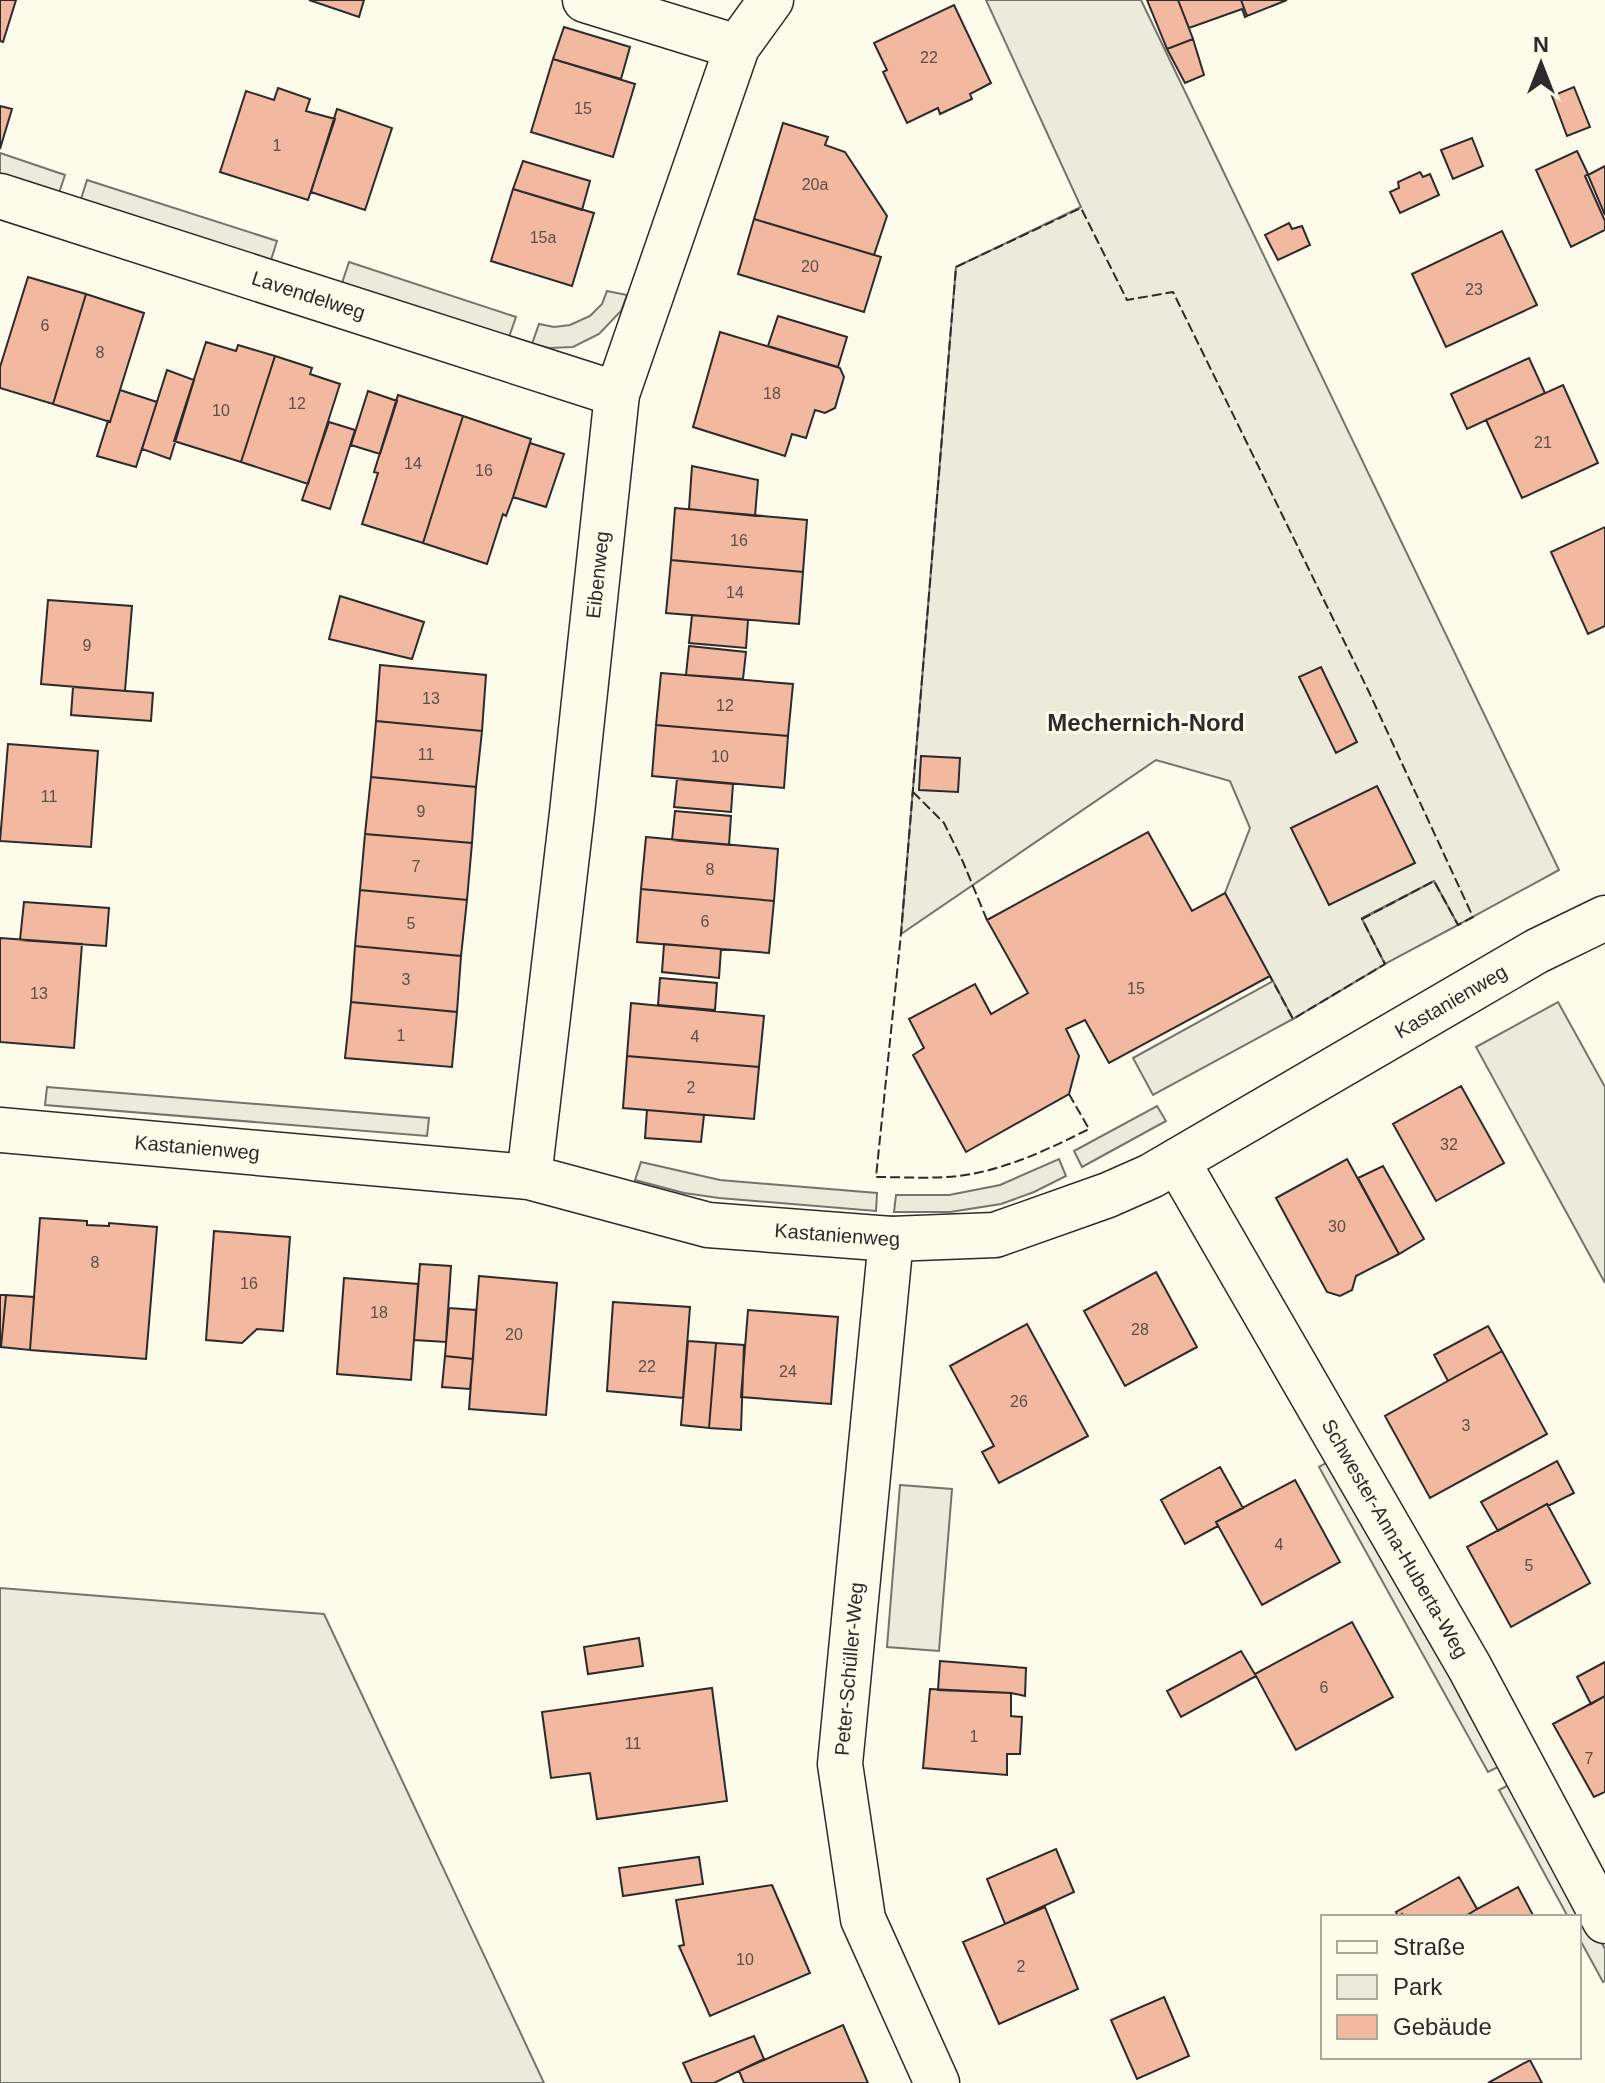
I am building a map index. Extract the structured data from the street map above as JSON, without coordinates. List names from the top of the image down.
{
  "streets": {
    "street": [
      "Lavendelweg",
      "Eibenweg",
      "Kastanienweg",
      "Schwester-Anna-Huberta-Weg",
      "Peter-Schüller-Weg"
    ]
  },
  "crossings": [
    ["Lavendelweg", "Eibenweg"],
    ["Eibenweg", "Kastanienweg"],
    ["Kastanienweg", "Schwester-Anna-Huberta-Weg"],
    ["Kastanienweg", "Peter-Schüller-Weg"]
  ],
  "districts": ["Mechernich-Nord"],
  "house_numbers": [
    "22",
    "15",
    "1",
    "20a",
    "15a",
    "20",
    "23",
    "6",
    "8",
    "18",
    "12",
    "10",
    "21",
    "14",
    "16",
    "16",
    "14",
    "9",
    "13",
    "12",
    "11",
    "10",
    "11",
    "9",
    "7",
    "8",
    "6",
    "5",
    "3",
    "15",
    "13",
    "1",
    "4",
    "2",
    "32",
    "30",
    "8",
    "16",
    "18",
    "28",
    "20",
    "22",
    "24",
    "26",
    "3",
    "4",
    "5",
    "6",
    "1",
    "11",
    "7",
    "10",
    "2"
  ],
  "legend": ["Straße", "Park", "Gebäude"],
  "north": "top"
}
